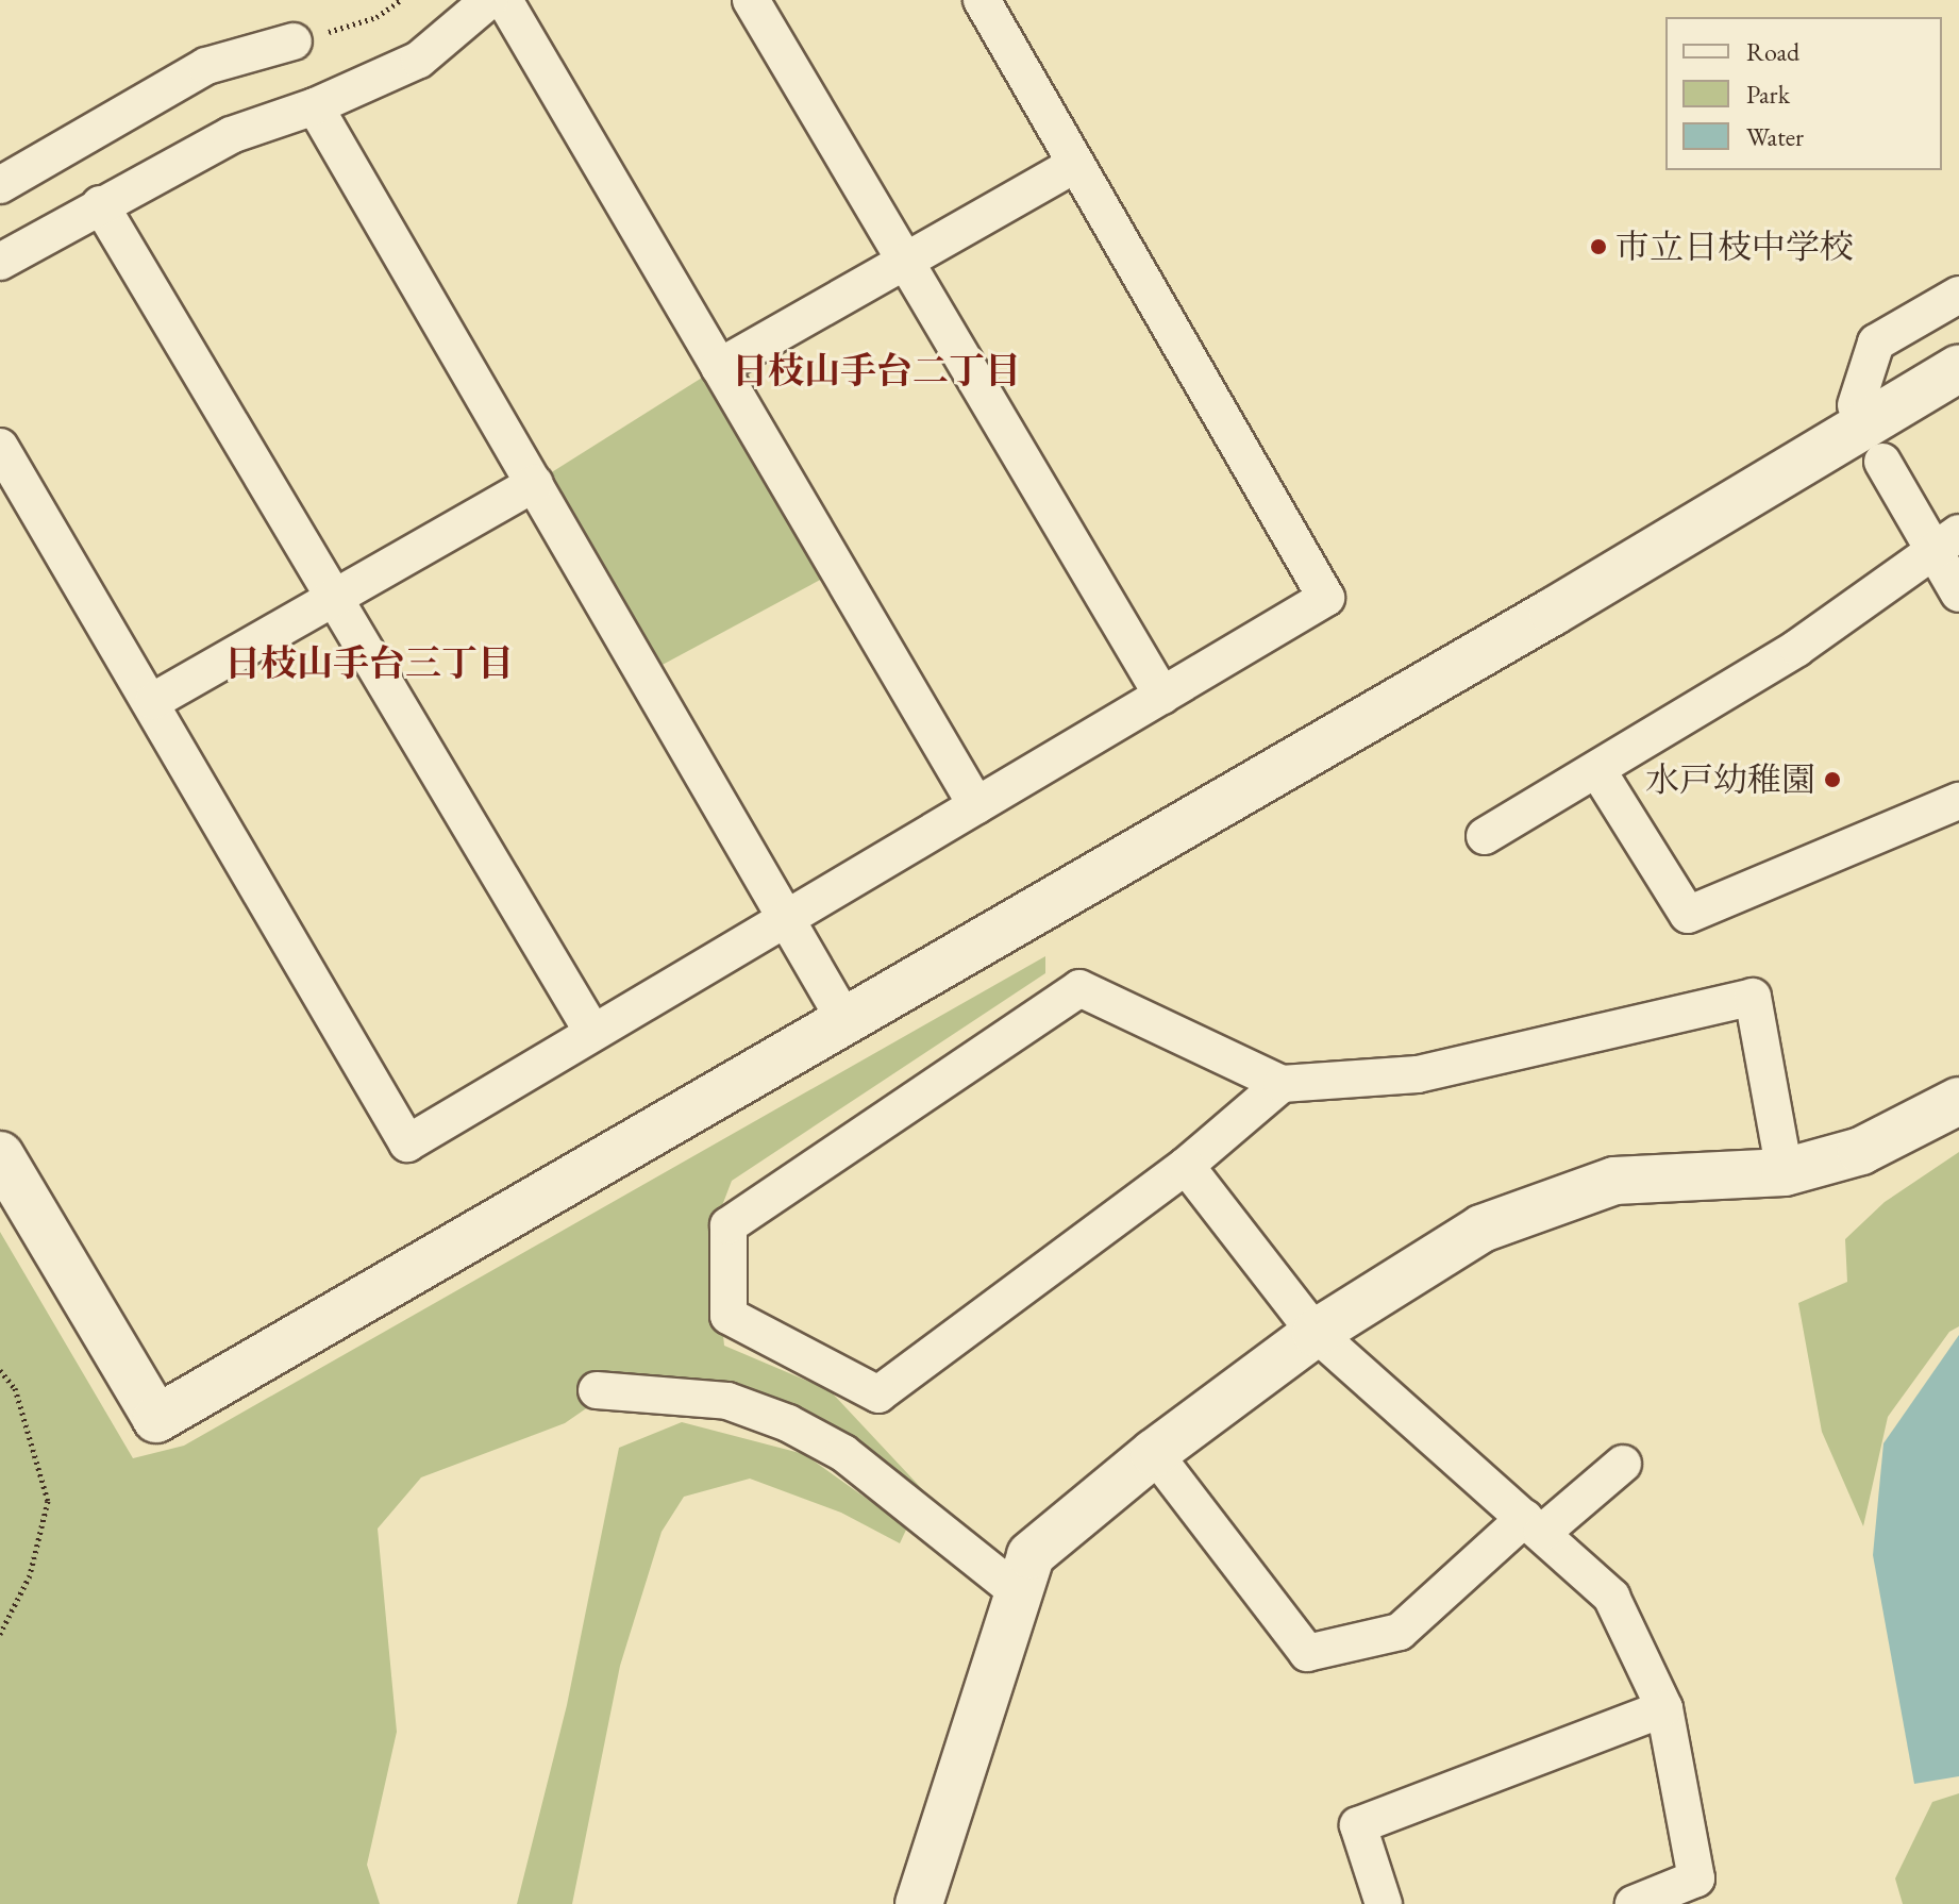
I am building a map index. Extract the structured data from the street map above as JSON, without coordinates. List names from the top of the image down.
{
  "districts": ["日枝山手台二丁目", "日枝山手台三丁目"],
  "places": ["市立日枝中学校", "水戸幼稚園"],
  "legend": ["Road", "Park", "Water"]
}
